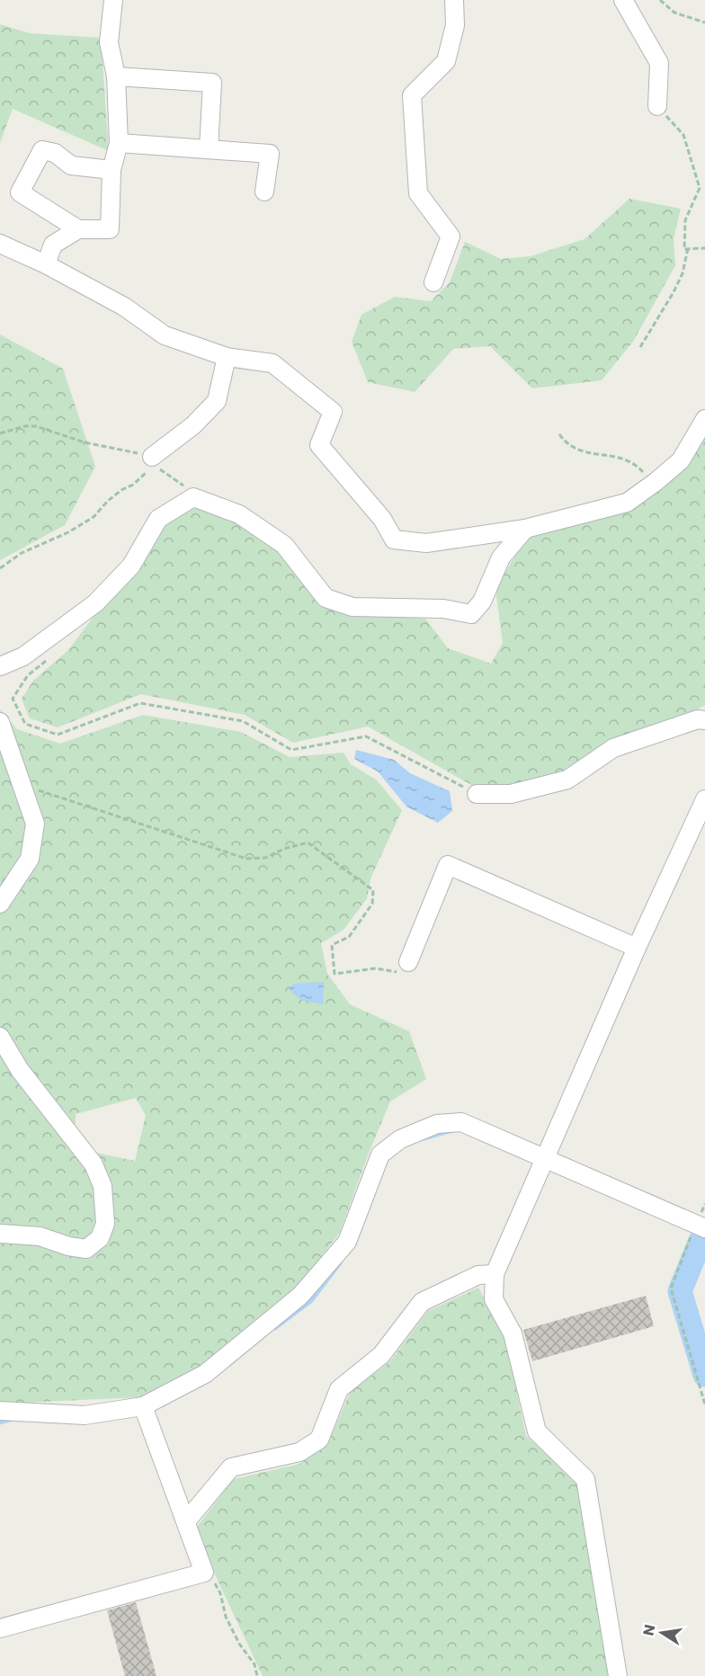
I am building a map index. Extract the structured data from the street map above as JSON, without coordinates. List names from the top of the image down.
{
  "north": "left"
}
